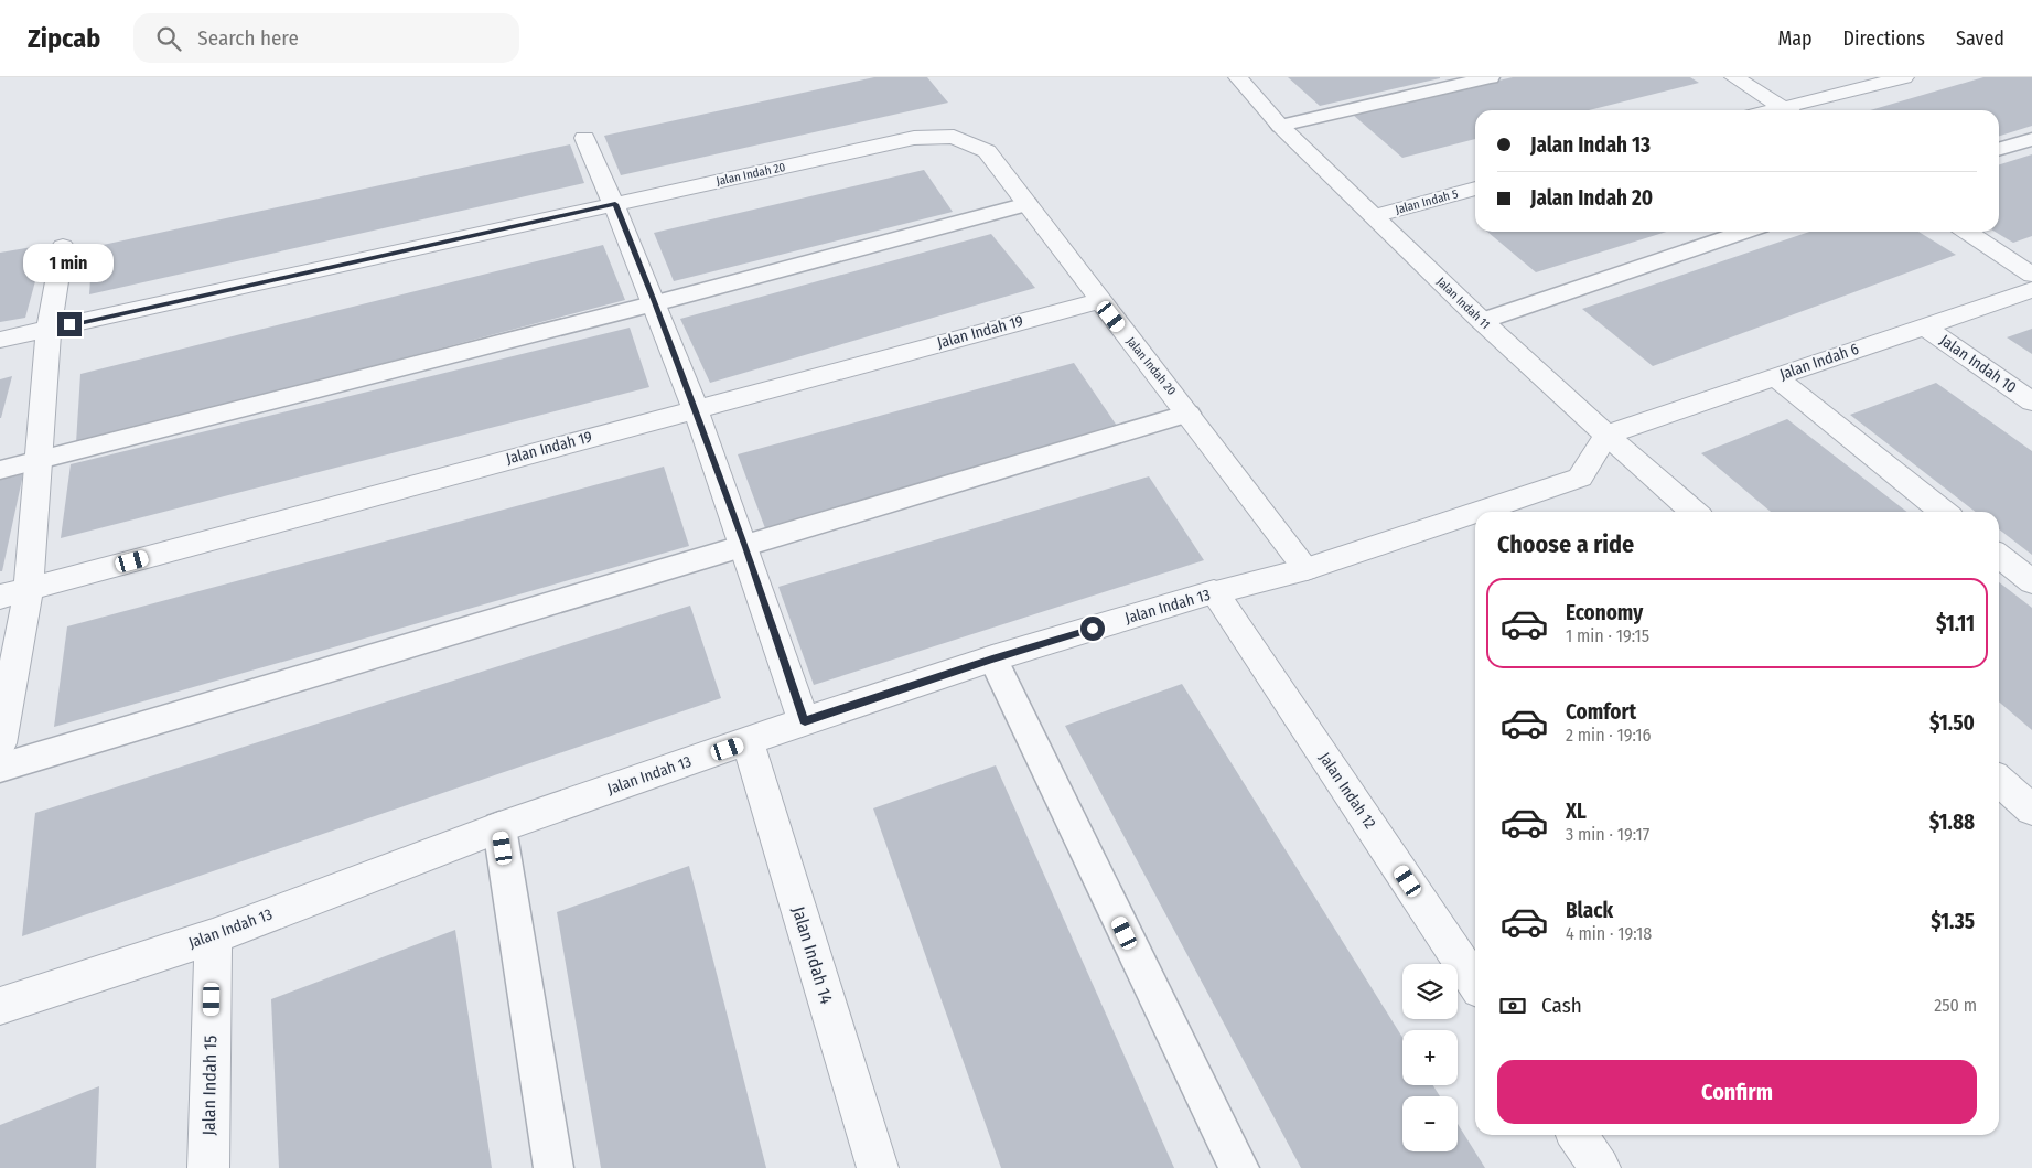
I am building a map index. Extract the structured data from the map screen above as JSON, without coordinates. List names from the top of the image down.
{
  "streets": {
    "street": [
      "Jalan Indah 20",
      "Jalan Indah 5",
      "Jalan Indah 11",
      "Jalan Indah 19",
      "Jalan Indah 6",
      "Jalan Indah 10",
      "Jalan Indah 13",
      "Jalan Indah 12",
      "Jalan Indah 14",
      "Jalan Indah 15"
    ]
  },
  "crossings": [
    ["Jalan Indah 20", "Jalan Indah 19"],
    ["Jalan Indah 20", "Jalan Indah 13"],
    ["Jalan Indah 5", "Jalan Indah 11"],
    ["Jalan Indah 11", "Jalan Indah 6"],
    ["Jalan Indah 11", "Jalan Indah 13"],
    ["Jalan Indah 6", "Jalan Indah 10"],
    ["Jalan Indah 6", "Jalan Indah 13"],
    ["Jalan Indah 13", "Jalan Indah 12"],
    ["Jalan Indah 13", "Jalan Indah 14"],
    ["Jalan Indah 13", "Jalan Indah 15"]
  ],
  "page": {
    "header": "Zipcab",
    "search": "Search here",
    "nav": ["Map", "Directions", "Saved"],
    "banner": ["Jalan Indah 13", "Jalan Indah 20"],
    "bubble": "1 min",
    "heading": "Choose a ride",
    "list": [
      {
        "name": "Economy",
        "note": "1 min · 19:15",
        "value": "$1.11"
      },
      {
        "name": "Comfort",
        "note": "2 min · 19:16",
        "value": "$1.50"
      },
      {
        "name": "XL",
        "note": "3 min · 19:17",
        "value": "$1.88"
      },
      {
        "name": "Black",
        "note": "4 min · 19:18",
        "value": "$1.35"
      }
    ],
    "map_buttons": ["+", "−"],
    "pay": ["Cash", "250 m"],
    "buttons": "Confirm"
  }
}
